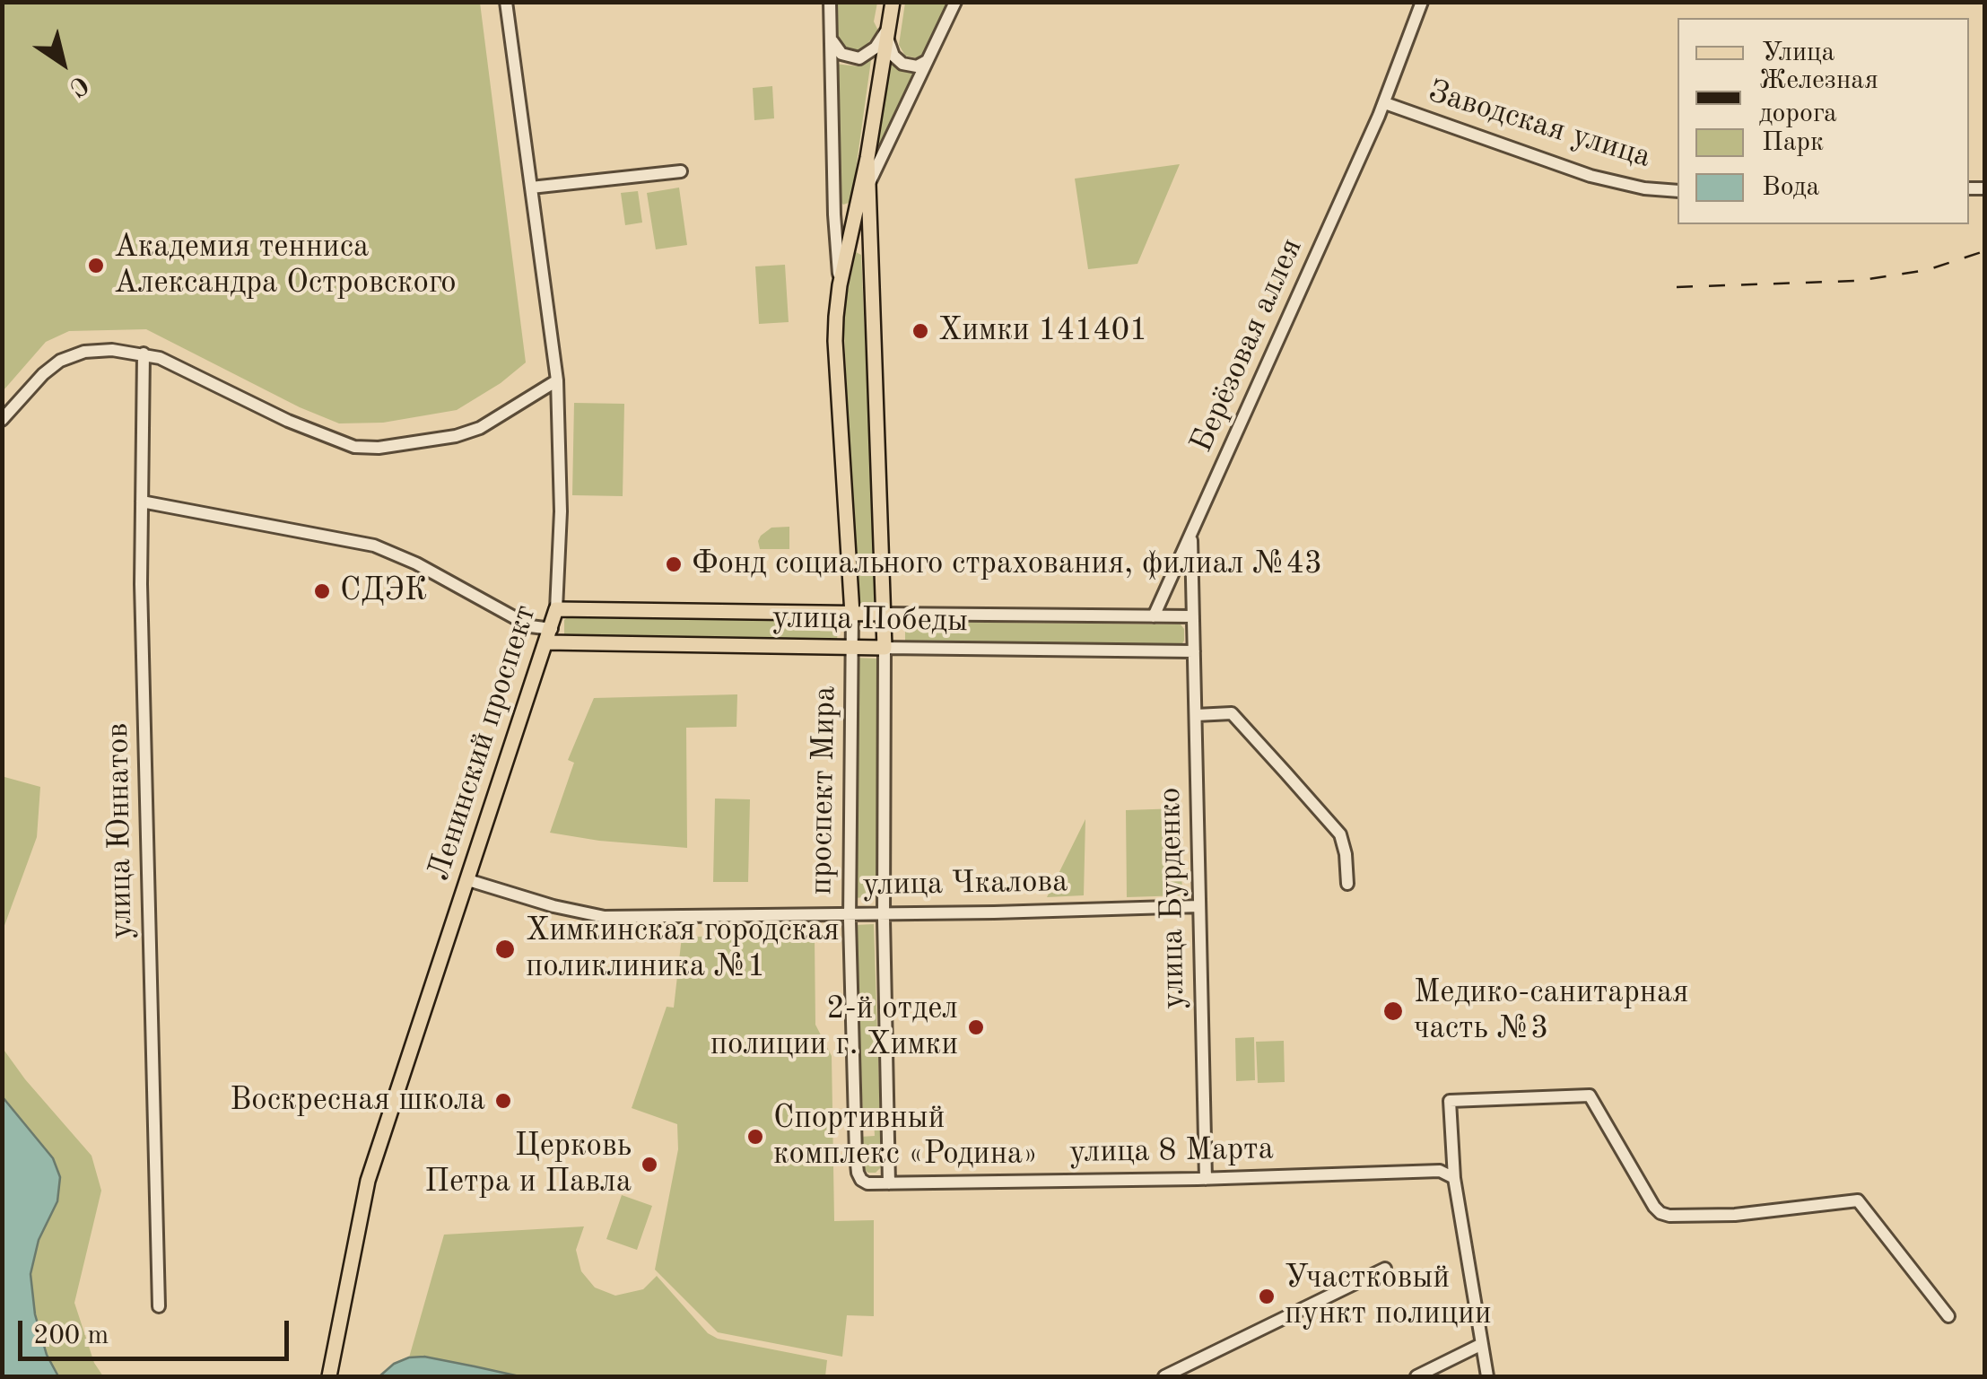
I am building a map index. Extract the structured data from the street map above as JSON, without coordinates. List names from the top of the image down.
{
  "streets": {
    "main road": ["улица Победы", "Ленинский проспект", "проспект Мира"],
    "street": [
      "Заводская улица",
      "Берёзовая аллея",
      "улица Юннатов",
      "улица Чкалова",
      "улица Бурденко",
      "улица 8 Марта"
    ]
  },
  "crossings": [
    ["Заводская улица", "Берёзовая аллея"],
    ["Берёзовая аллея", "улица Победы"],
    ["Берёзовая аллея", "улица Бурденко"],
    ["улица Победы", "Ленинский проспект"],
    ["улица Победы", "проспект Мира"],
    ["улица Победы", "улица Бурденко"],
    ["Ленинский проспект", "улица Чкалова"],
    ["проспект Мира", "улица Чкалова"],
    ["проспект Мира", "улица 8 Марта"],
    ["улица Чкалова", "улица Бурденко"],
    ["улица Бурденко", "улица 8 Марта"]
  ],
  "places": [
    "Академия тенниса Александра Островского",
    "Химки 141401",
    "Фонд социального страхования, филиал №43",
    "СДЭК",
    "Химкинская городская поликлиника №1",
    "Медико-санитарная часть №3",
    "2-й отдел полиции г. Химки",
    "Воскресная школа",
    "Спортивный комплекс «Родина»",
    "Церковь Петра и Павла",
    "Участковый пункт полиции"
  ],
  "legend": [
    "Улица",
    "Железная дорога",
    "Парк",
    "Вода"
  ],
  "scale_bar": "200 m",
  "north": "bottom right"
}
